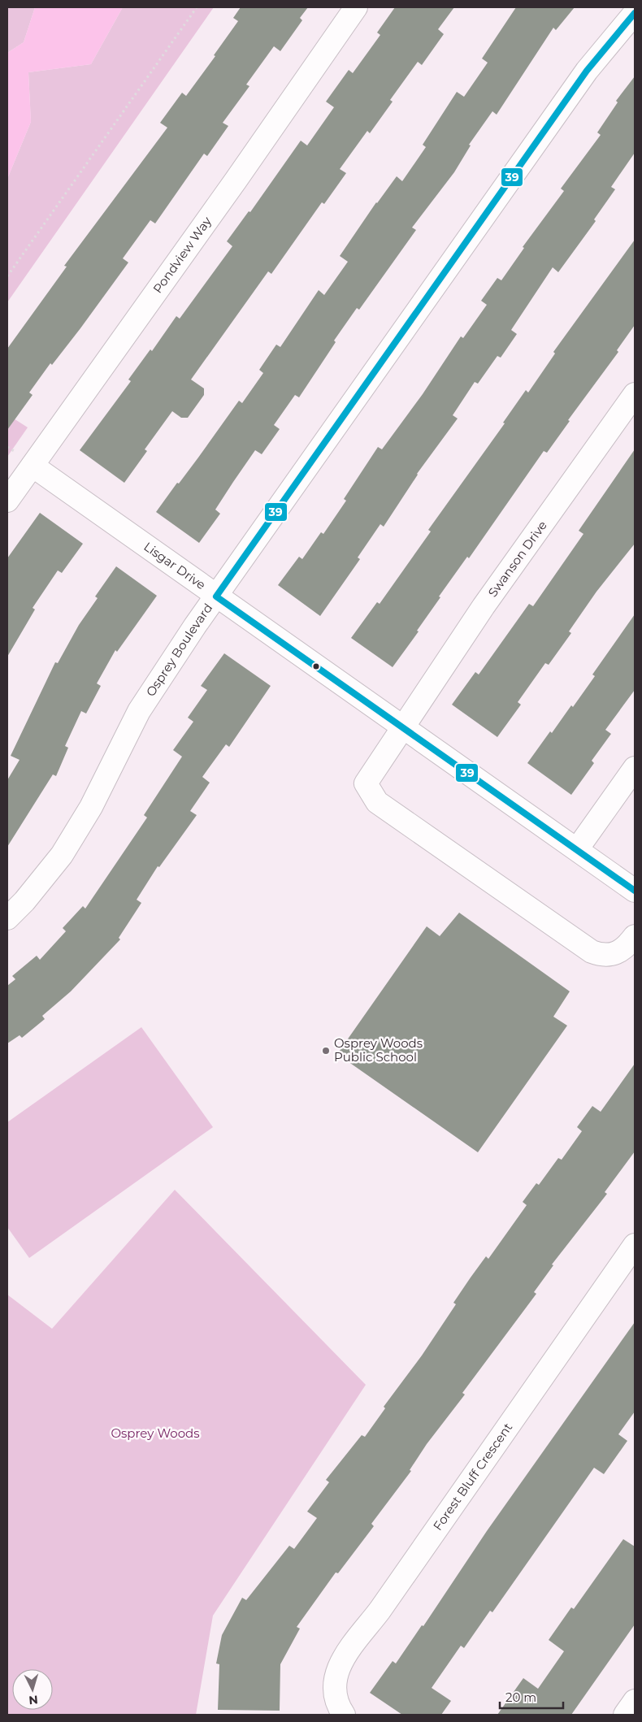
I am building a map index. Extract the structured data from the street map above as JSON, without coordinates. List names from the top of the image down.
{
  "streets": {
    "street": [
      "Pondview Way",
      "Swanson Drive",
      "Lisgar Drive",
      "Osprey Boulevard",
      "Forest Bluff Crescent"
    ]
  },
  "crossings": [
    ["Pondview Way", "Lisgar Drive"],
    ["Swanson Drive", "Lisgar Drive"],
    ["Lisgar Drive", "Osprey Boulevard"]
  ],
  "parks": ["Osprey Woods"],
  "places": ["Osprey Woods Public School"],
  "lines": ["transit line 39"],
  "scale_bar": "20 m",
  "north": "bottom"
}
